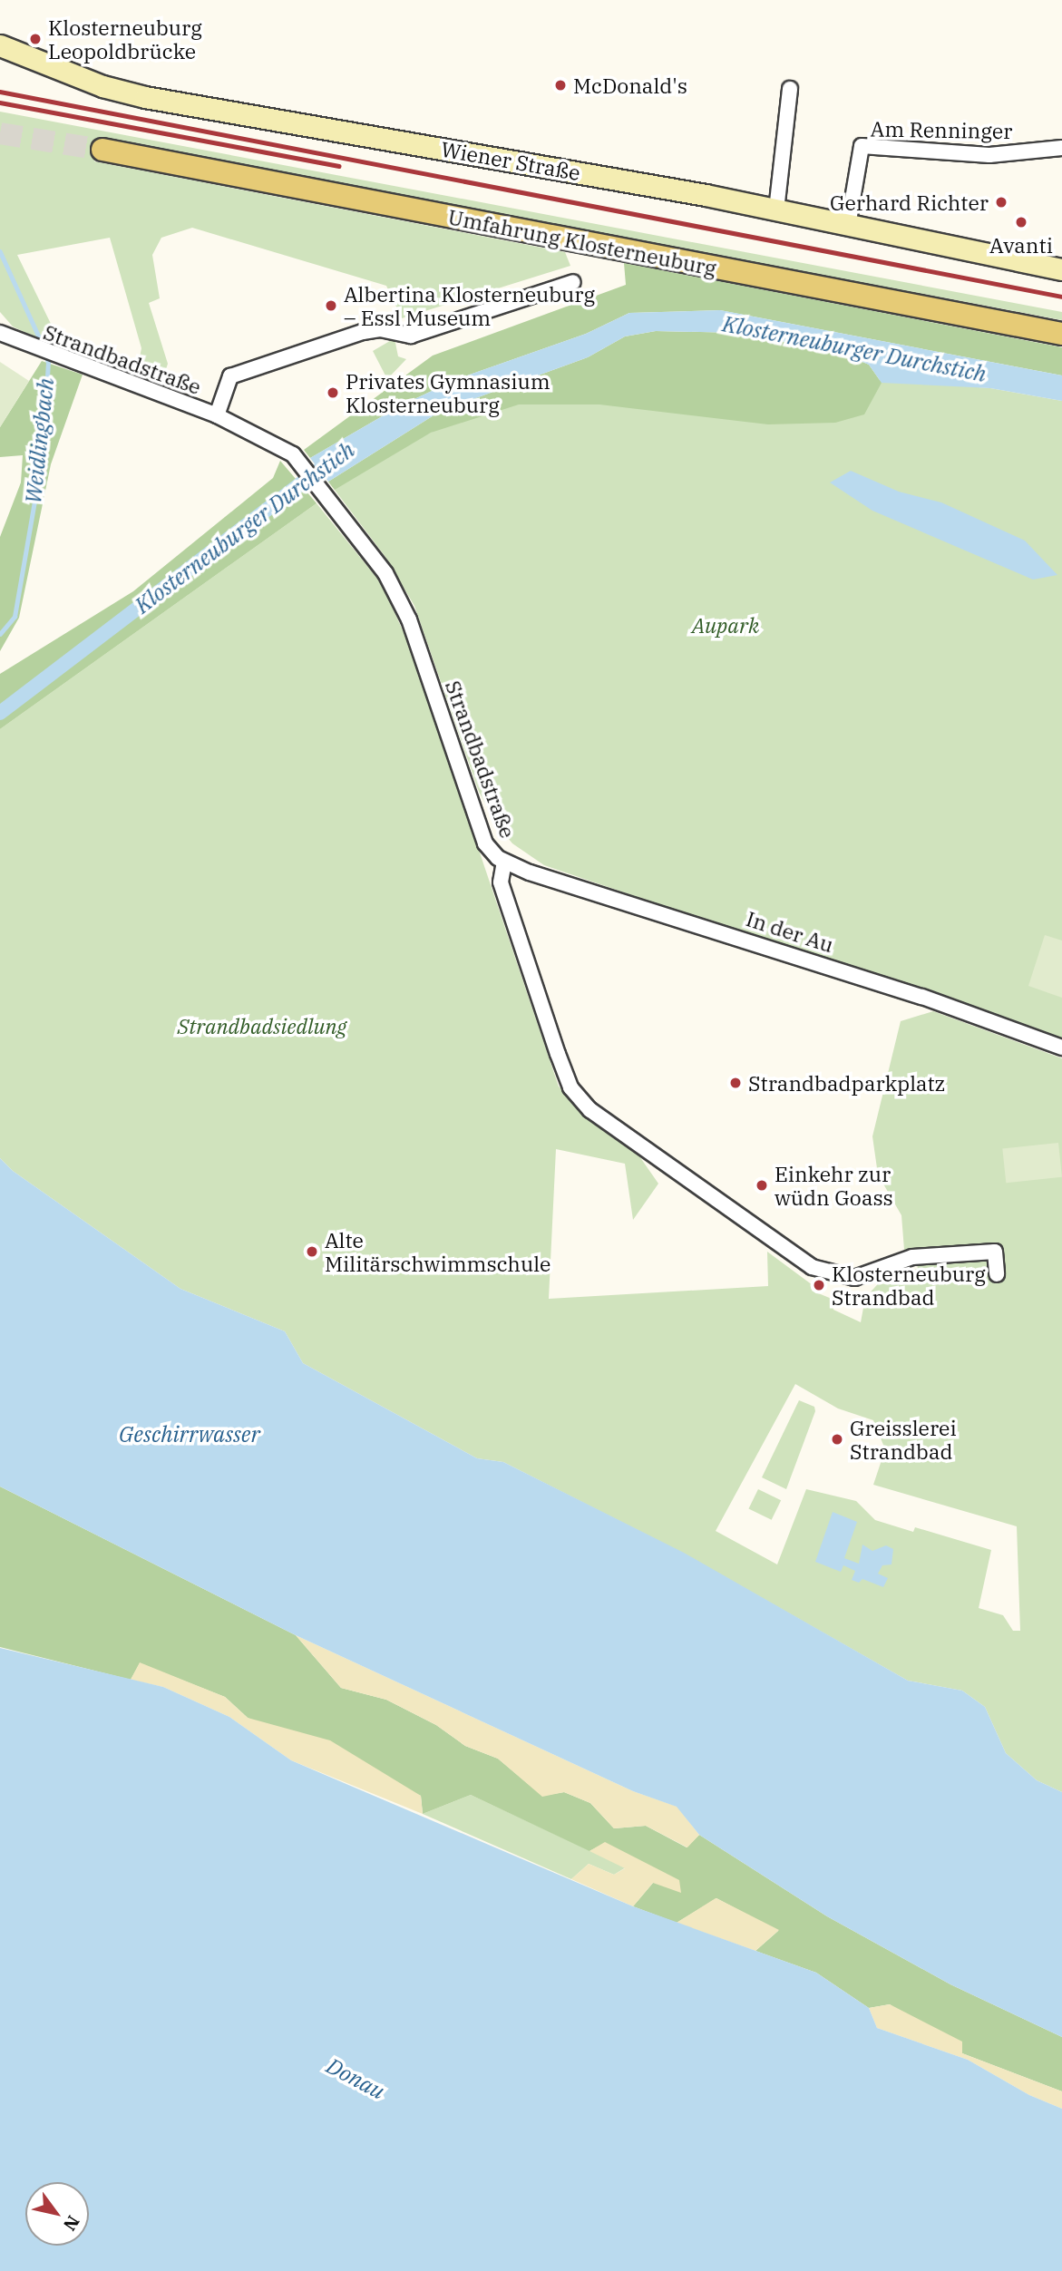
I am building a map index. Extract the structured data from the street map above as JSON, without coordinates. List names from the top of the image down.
{
  "streets": {
    "main road": ["Umfahrung Klosterneuburg"],
    "street": [
      "Am Renninger",
      "Wiener Straße",
      "Strandbadstraße",
      "In der Au"
    ]
  },
  "crossings": [
    ["Am Renninger", "Wiener Straße"],
    ["Strandbadstraße", "In der Au"]
  ],
  "water": [
    "Klosterneuburger Durchstich",
    "Weidlingbach",
    "Geschirrwasser",
    "Donau"
  ],
  "parks": ["Aupark", "Strandbadsiedlung"],
  "places": [
    "Klosterneuburg Leopoldbrücke",
    "McDonald's",
    "Gerhard Richter",
    "Avanti",
    "Albertina Klosterneuburg – Essl Museum",
    "Privates Gymnasium Klosterneuburg",
    "Strandbadparkplatz",
    "Einkehr zur wüdn Goass",
    "Alte Militärschwimmschule",
    "Klosterneuburg Strandbad",
    "Greisslerei Strandbad"
  ],
  "north": "bottom right"
}
